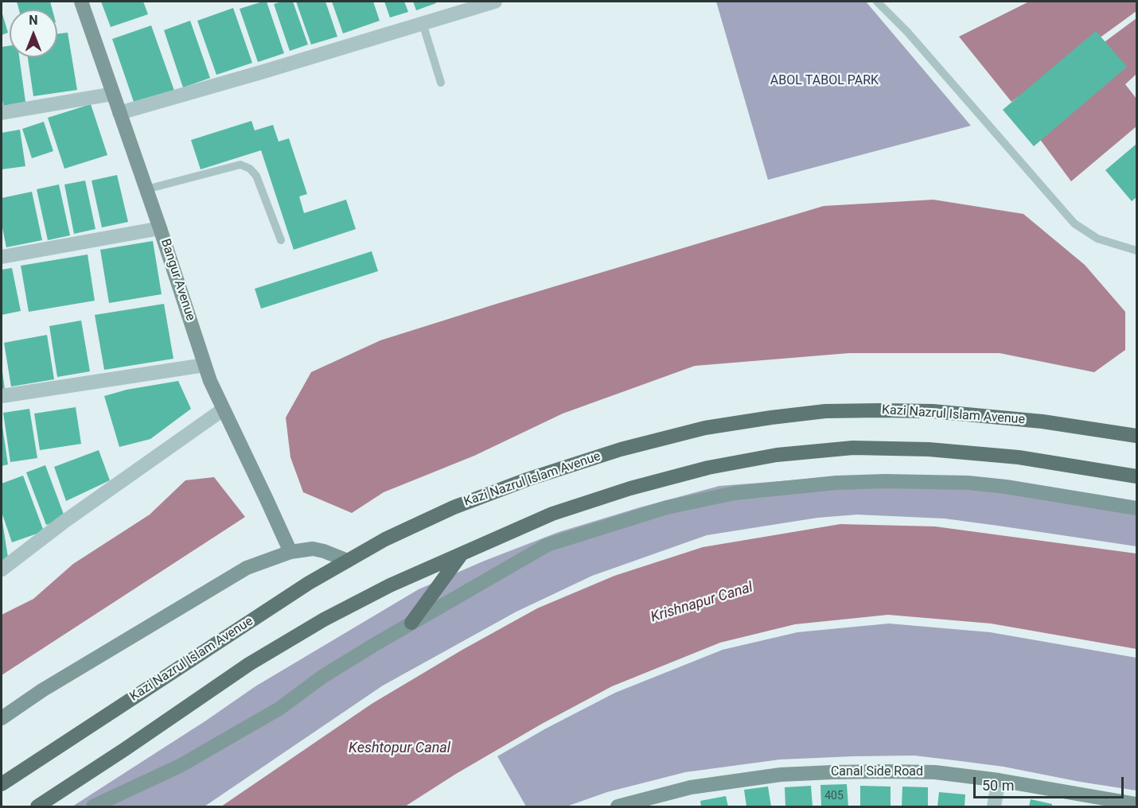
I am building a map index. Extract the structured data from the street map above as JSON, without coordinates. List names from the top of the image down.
{
  "streets": {
    "main road": ["Kazi Nazrul Islam Avenue"],
    "street": ["Bangur Avenue", "Canal Side Road"]
  },
  "water": ["Krishnapur Canal", "Keshtopur Canal"],
  "parks": ["ABOL TABOL PARK"],
  "house_numbers": ["405"],
  "scale_bar": "50 m",
  "north": "top"
}
